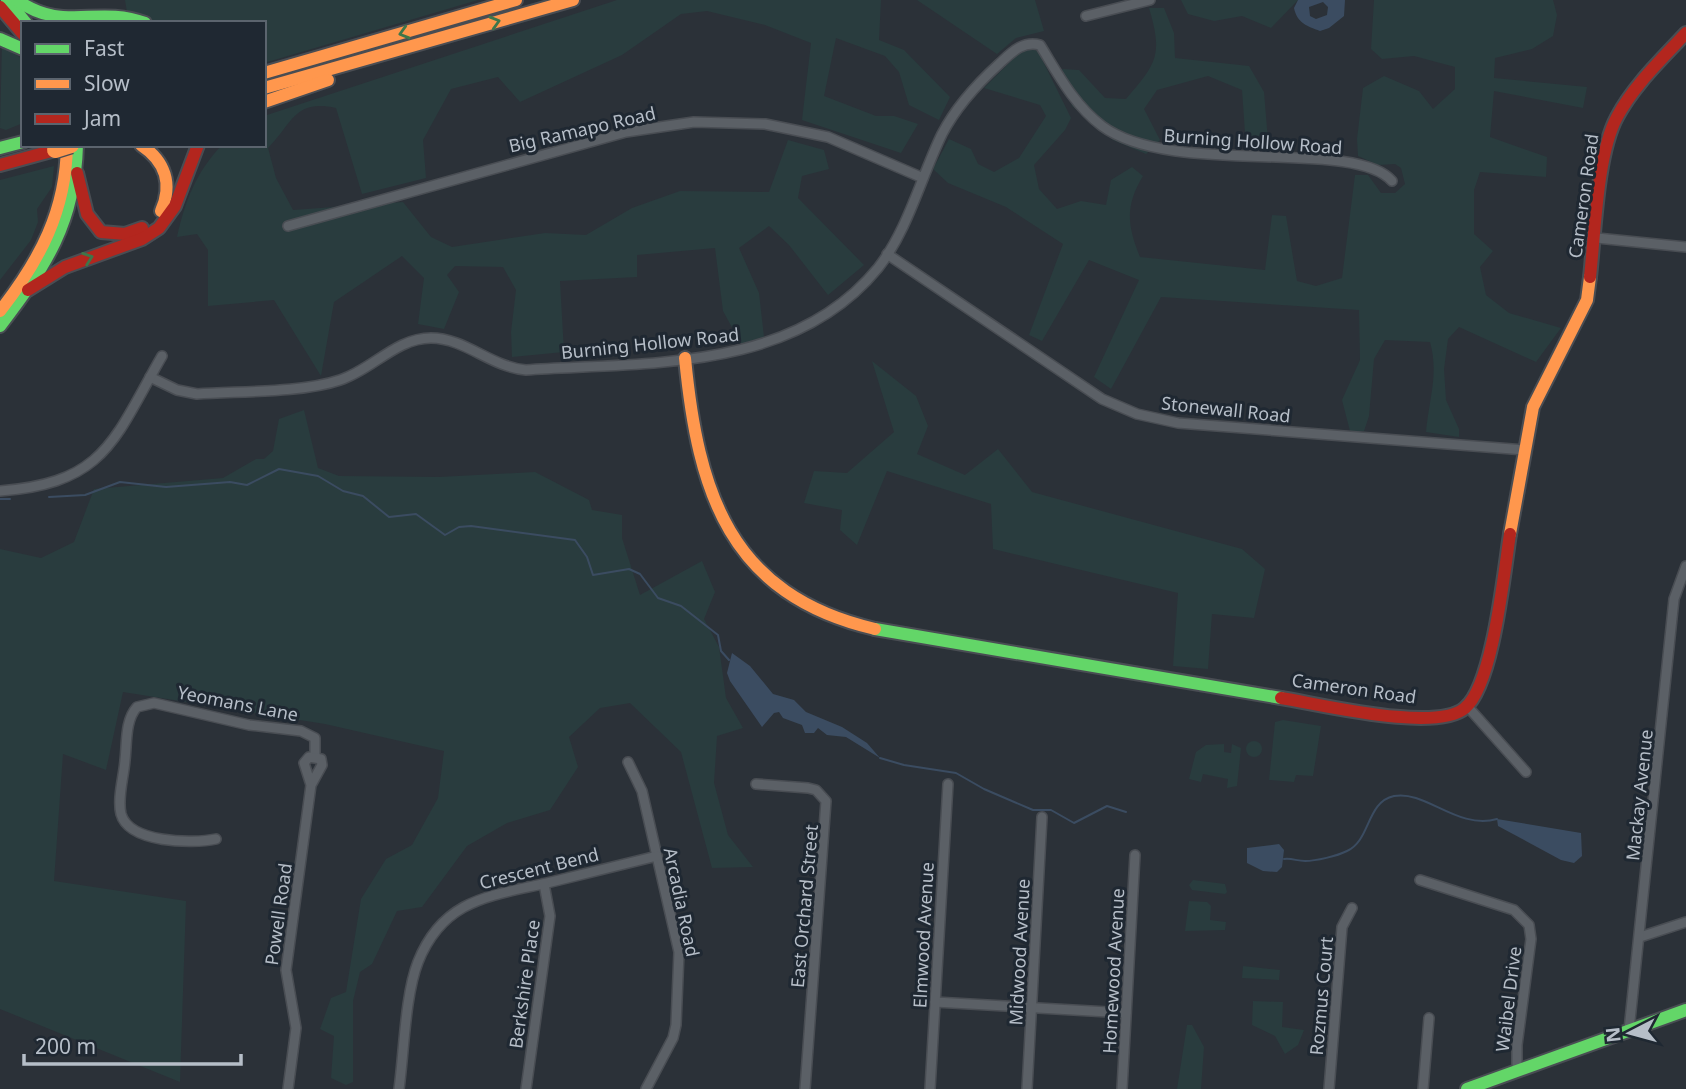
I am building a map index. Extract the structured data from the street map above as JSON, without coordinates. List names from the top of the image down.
{
  "streets": {
    "main road": ["Cameron Road"],
    "street": [
      "Big Ramapo Road",
      "Burning Hollow Road",
      "Stonewall Road",
      "Yeomans Lane",
      "Mackay Avenue",
      "Crescent Bend",
      "Arcadia Road",
      "East Orchard Street",
      "Powell Road",
      "Elmwood Avenue",
      "Midwood Avenue",
      "Homewood Avenue",
      "Berkshire Place",
      "Rozmus Court",
      "Waibel Drive"
    ]
  },
  "crossings": [
    ["Big Ramapo Road", "Burning Hollow Road"],
    ["Burning Hollow Road", "Cameron Road"],
    ["Burning Hollow Road", "Stonewall Road"],
    ["Cameron Road", "Stonewall Road"],
    ["Yeomans Lane", "Powell Road"],
    ["Crescent Bend", "Arcadia Road"],
    ["Crescent Bend", "Berkshire Place"]
  ],
  "legend": ["Fast", "Slow", "Jam"],
  "scale_bar": "200 m",
  "north": "left"
}
